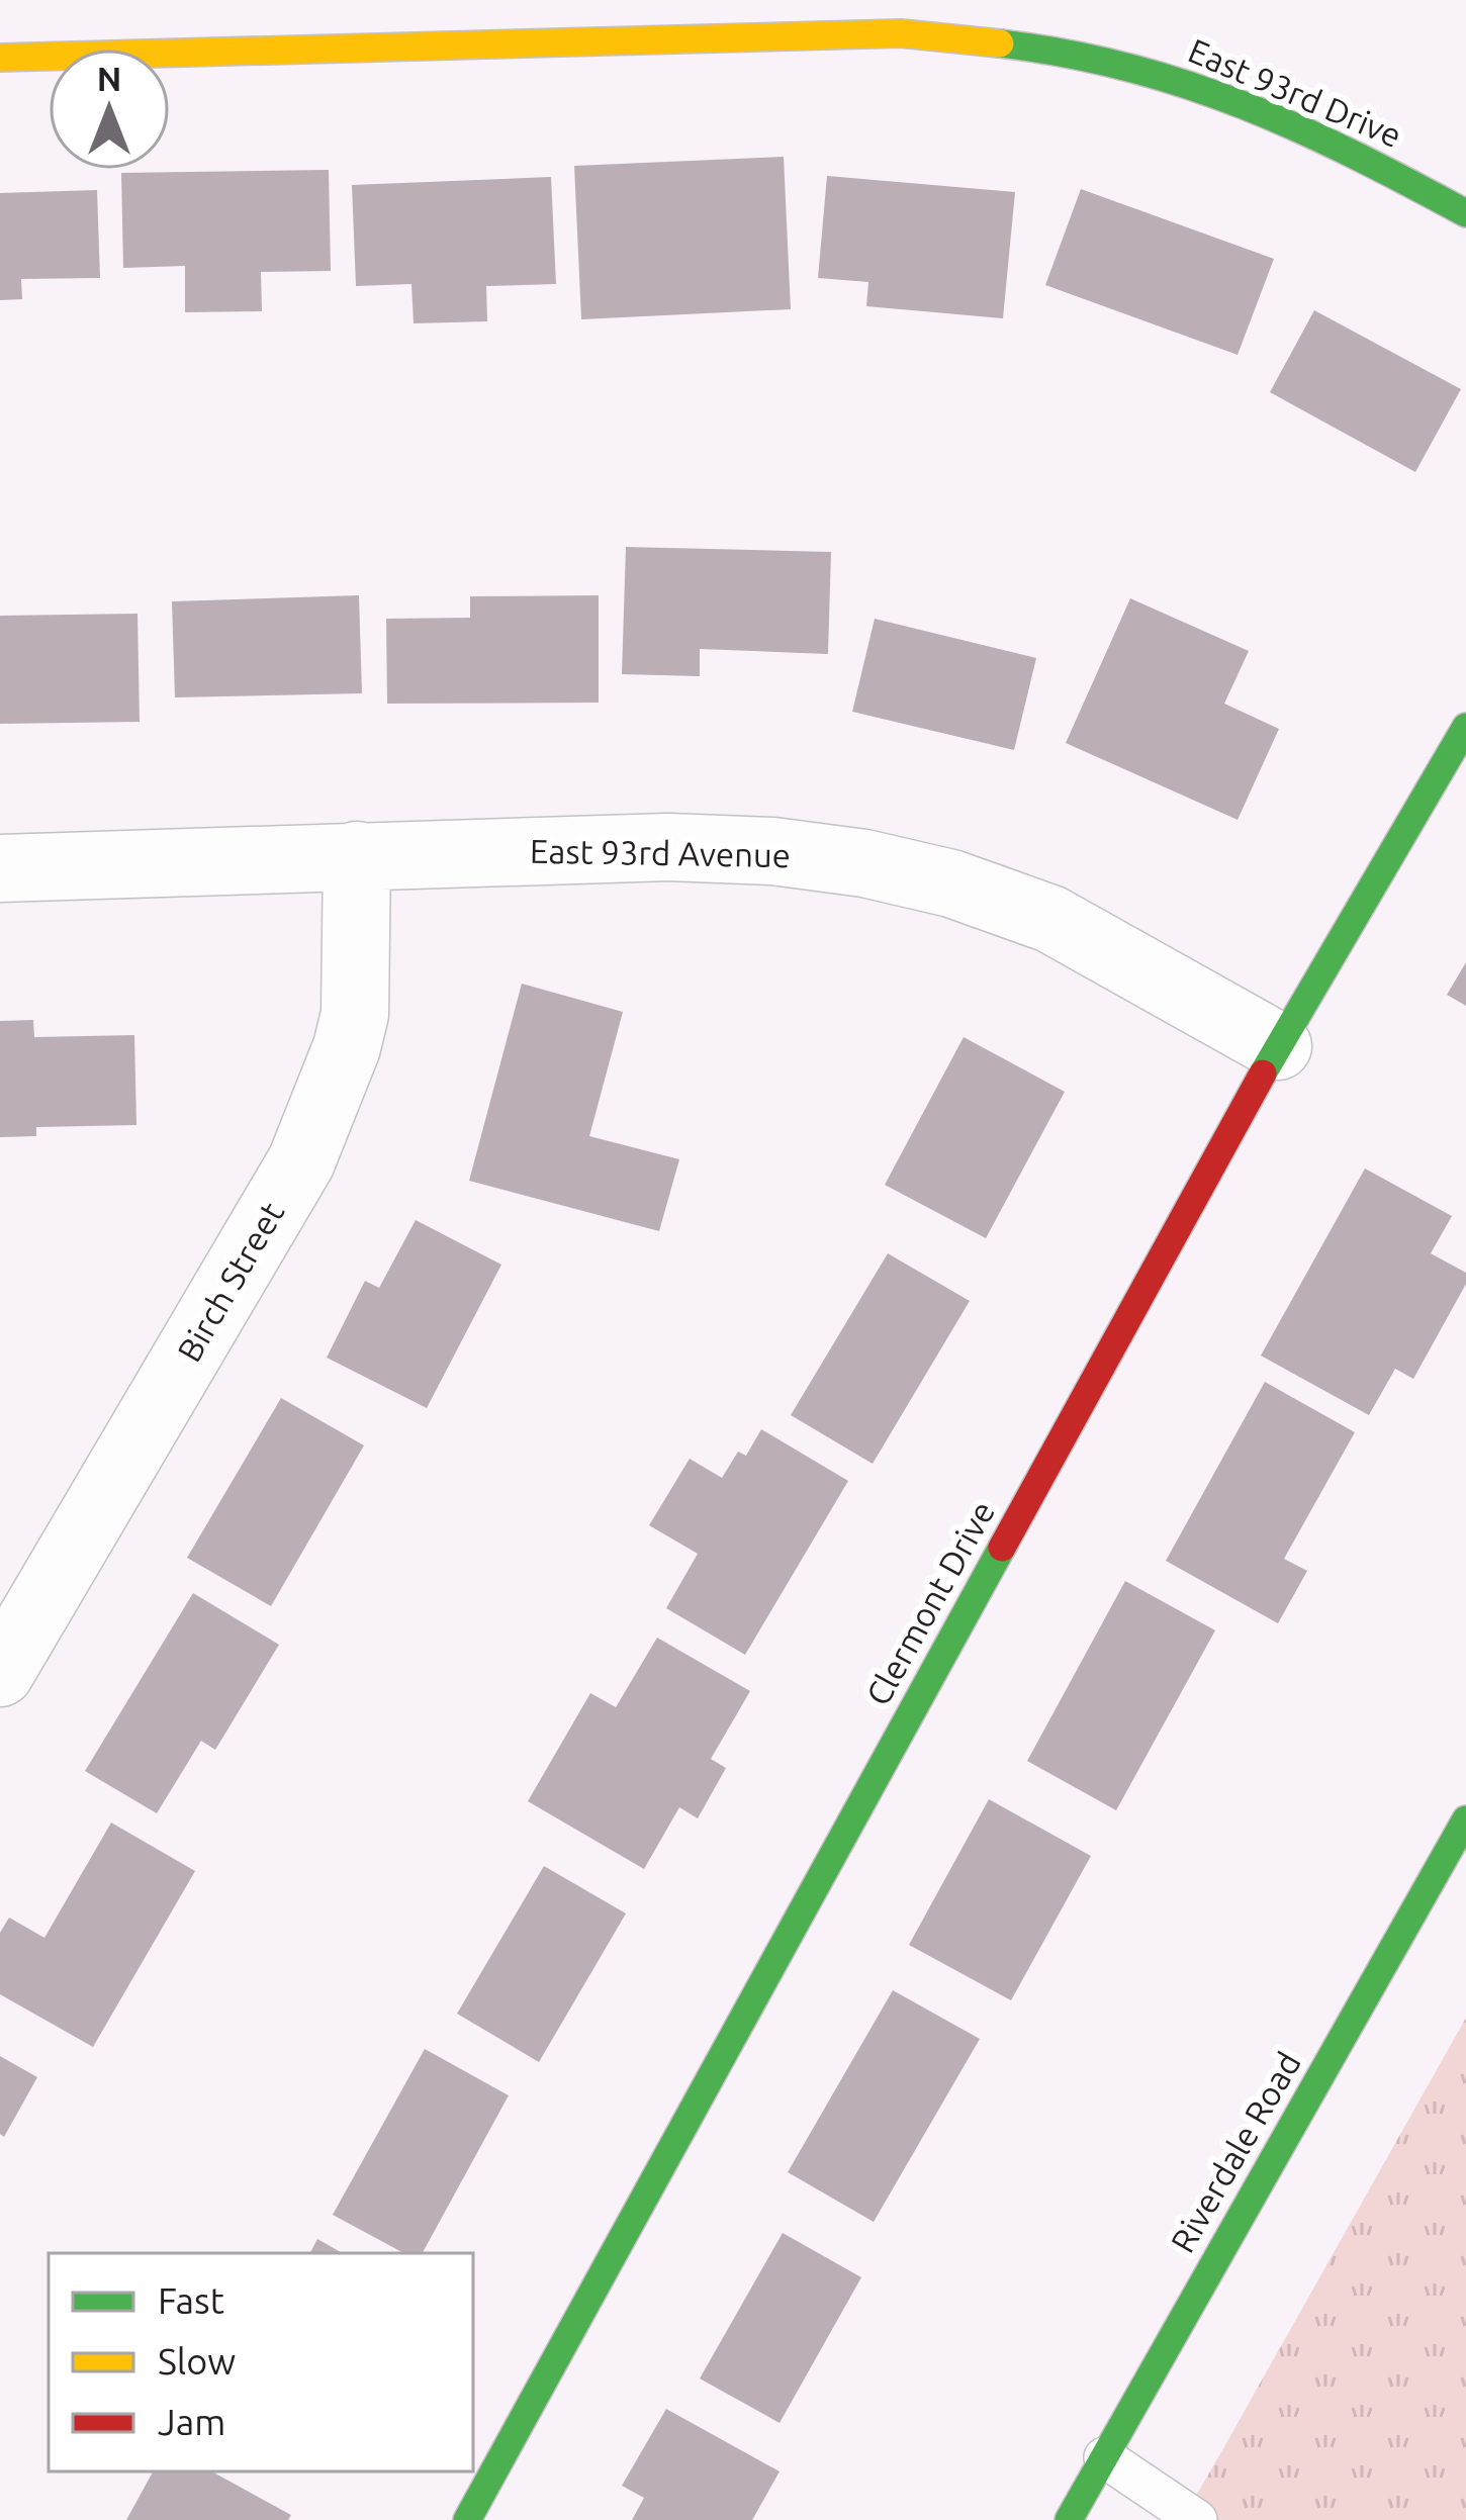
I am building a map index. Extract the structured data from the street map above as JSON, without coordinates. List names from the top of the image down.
{
  "streets": {
    "street": [
      "East 93rd Drive",
      "East 93rd Avenue",
      "Birch Street",
      "Clermont Drive",
      "Riverdale Road"
    ]
  },
  "crossings": [
    ["East 93rd Avenue", "Birch Street"],
    ["East 93rd Avenue", "Clermont Drive"]
  ],
  "legend": ["Fast", "Slow", "Jam"],
  "north": "top"
}
